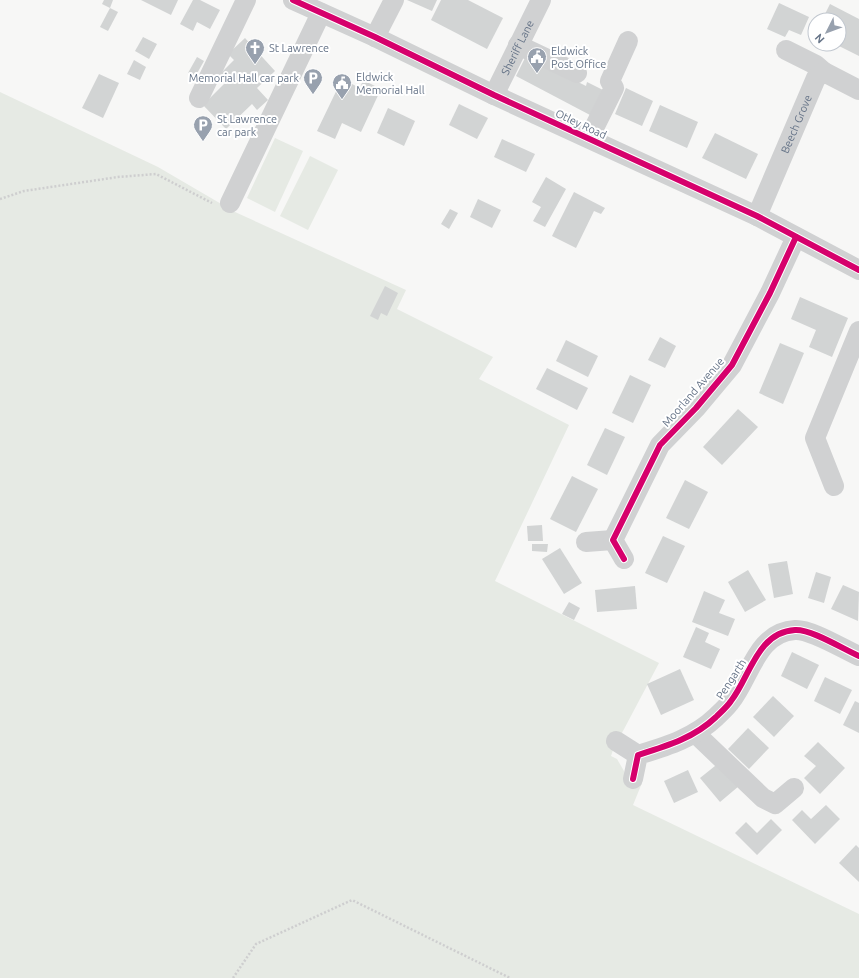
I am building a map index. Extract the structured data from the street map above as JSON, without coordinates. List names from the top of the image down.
{
  "streets": {
    "street": [
      "Sheriff Lane",
      "Otley Road",
      "Beech Grove",
      "Moorland Avenue",
      "Pengarth"
    ]
  },
  "crossings": [
    ["Sheriff Lane", "Otley Road"],
    ["Otley Road", "Beech Grove"],
    ["Otley Road", "Moorland Avenue"]
  ],
  "places": {
    "church": ["St Lawrence"],
    "public building": ["Eldwick Post Office", "Eldwick Memorial Hall"],
    "parking": ["Memorial Hall car park", "St Lawrence car park"]
  },
  "north": "bottom left"
}
